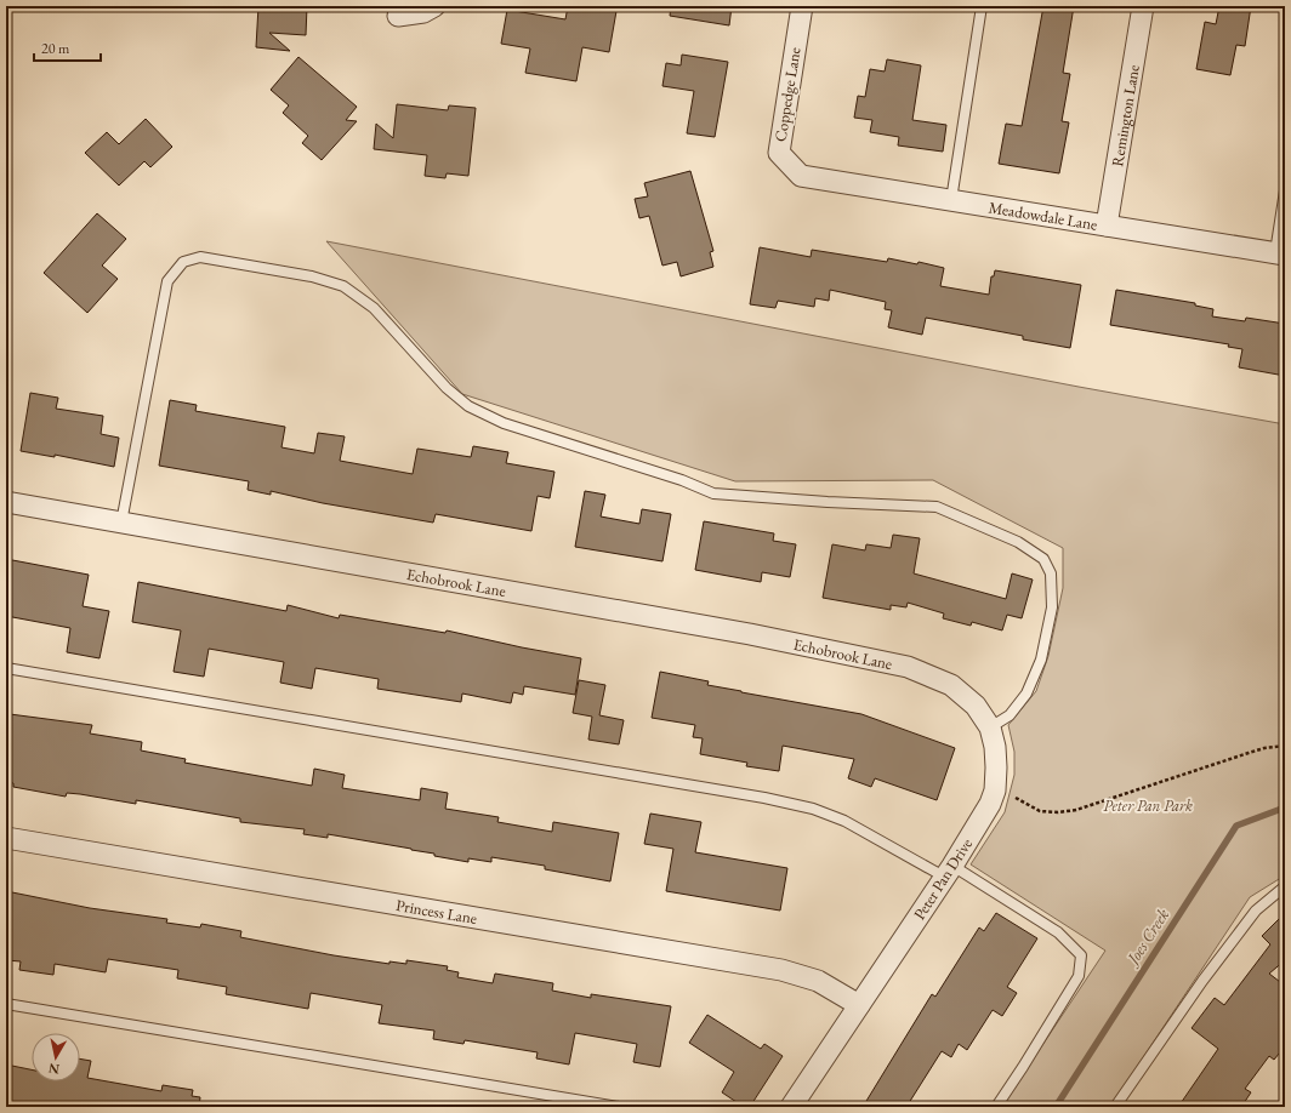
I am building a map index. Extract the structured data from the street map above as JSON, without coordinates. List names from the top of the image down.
{
  "streets": {
    "street": [
      "Coppedge Lane",
      "Remington Lane",
      "Meadowdale Lane",
      "Echobrook Lane",
      "Peter Pan Drive",
      "Princess Lane"
    ]
  },
  "crossings": [
    ["Coppedge Lane", "Meadowdale Lane"],
    ["Remington Lane", "Meadowdale Lane"],
    ["Echobrook Lane", "Peter Pan Drive"],
    ["Peter Pan Drive", "Princess Lane"]
  ],
  "water": ["Joes Creek"],
  "parks": ["Peter Pan Park"],
  "scale_bar": "20 m",
  "north": "bottom"
}
